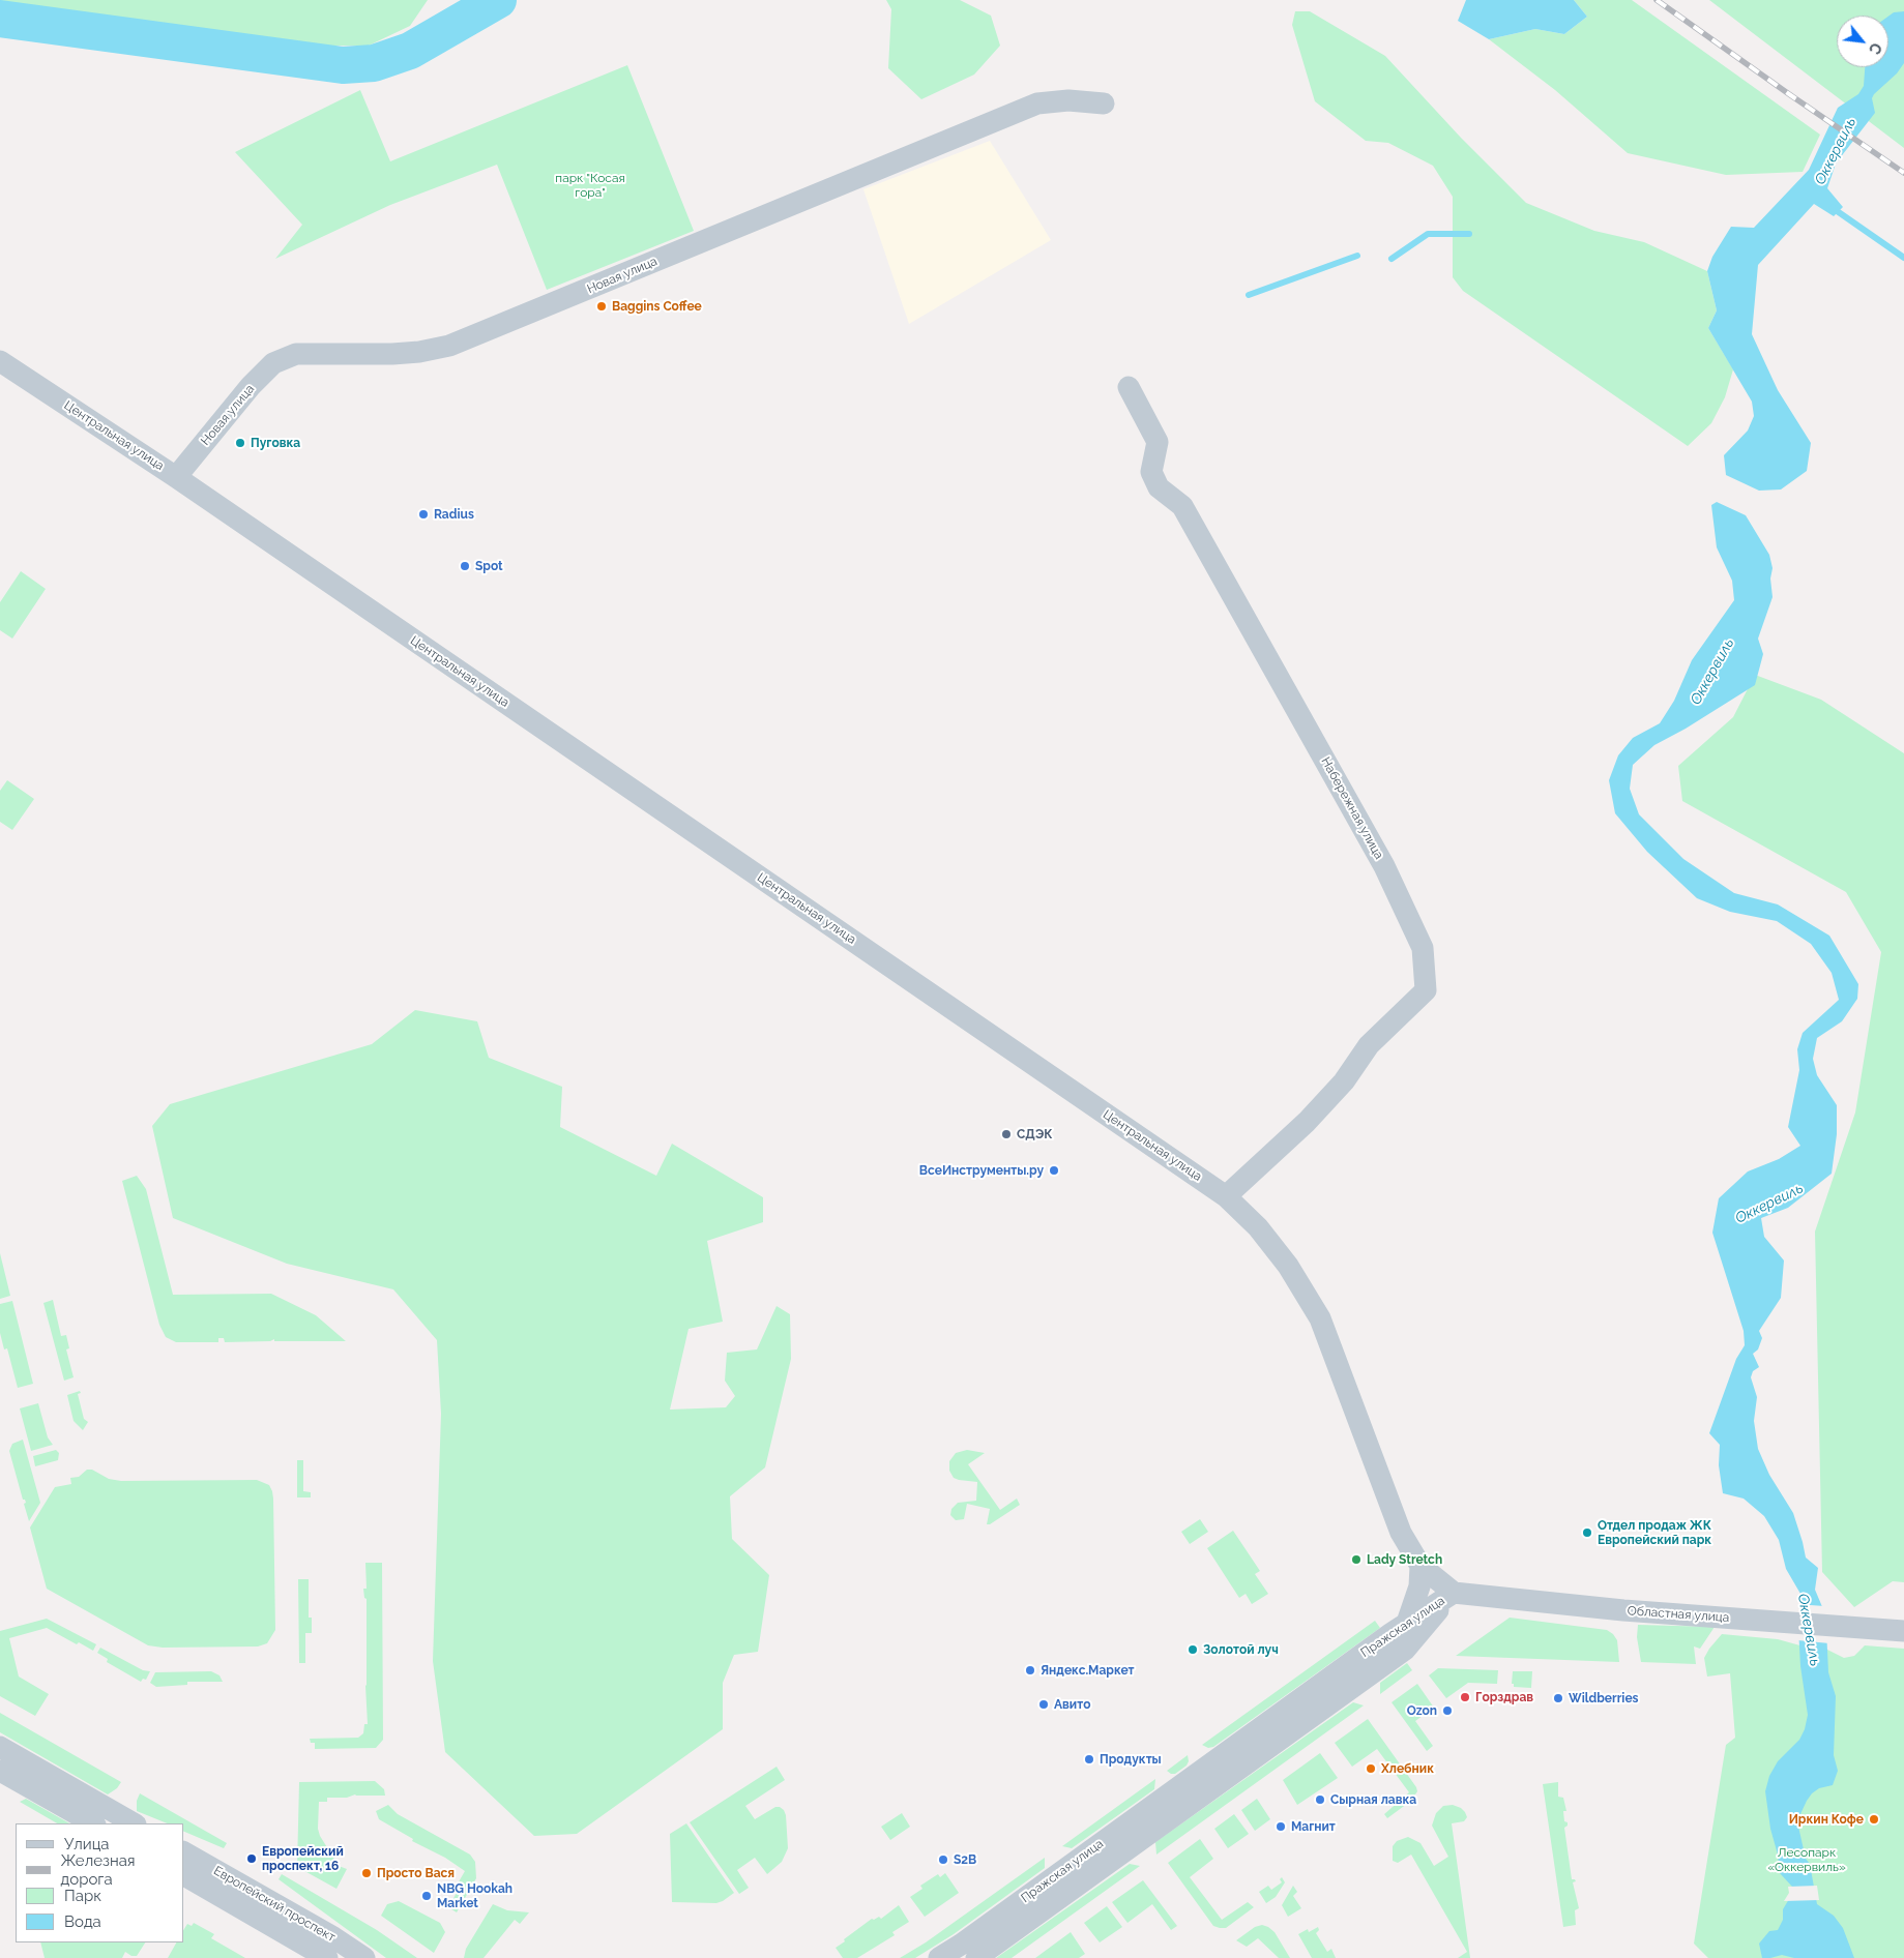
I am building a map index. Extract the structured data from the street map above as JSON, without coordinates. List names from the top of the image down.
{
  "streets": {
    "street": [
      "Новая улица",
      "Центральная улица",
      "Набережная улица",
      "Областная улица",
      "Пражская улица",
      "Европейский проспект"
    ]
  },
  "crossings": [
    ["Новая улица", "Центральная улица"],
    ["Центральная улица", "Набережная улица"],
    ["Центральная улица", "Областная улица"],
    ["Центральная улица", "Пражская улица"],
    ["Областная улица", "Пражская улица"]
  ],
  "water": ["Оккервиль"],
  "parks": ["парк \"Косая гора\"", "Лесопарк «Оккервиль»"],
  "places": [
    "Baggins Coffee",
    "Пуговка",
    "Radius",
    "Spot",
    "СДЭК",
    "ВсеИнструменты.ру",
    "Отдел продаж ЖК Европейский парк",
    "Lady Stretch",
    "Золотой луч",
    "Яндекс.Маркет",
    "Горздрав",
    "Wildberries",
    "Авито",
    "Ozon",
    "Продукты",
    "Хлебник",
    "Сырная лавка",
    "Иркин Кофе",
    "Магнит",
    "Европейский проспект, 16",
    "S2B",
    "Просто Вася",
    "NBG Hookah Market"
  ],
  "legend": [
    "Улица",
    "Железная дорога",
    "Парк",
    "Вода"
  ],
  "north": "bottom right"
}
